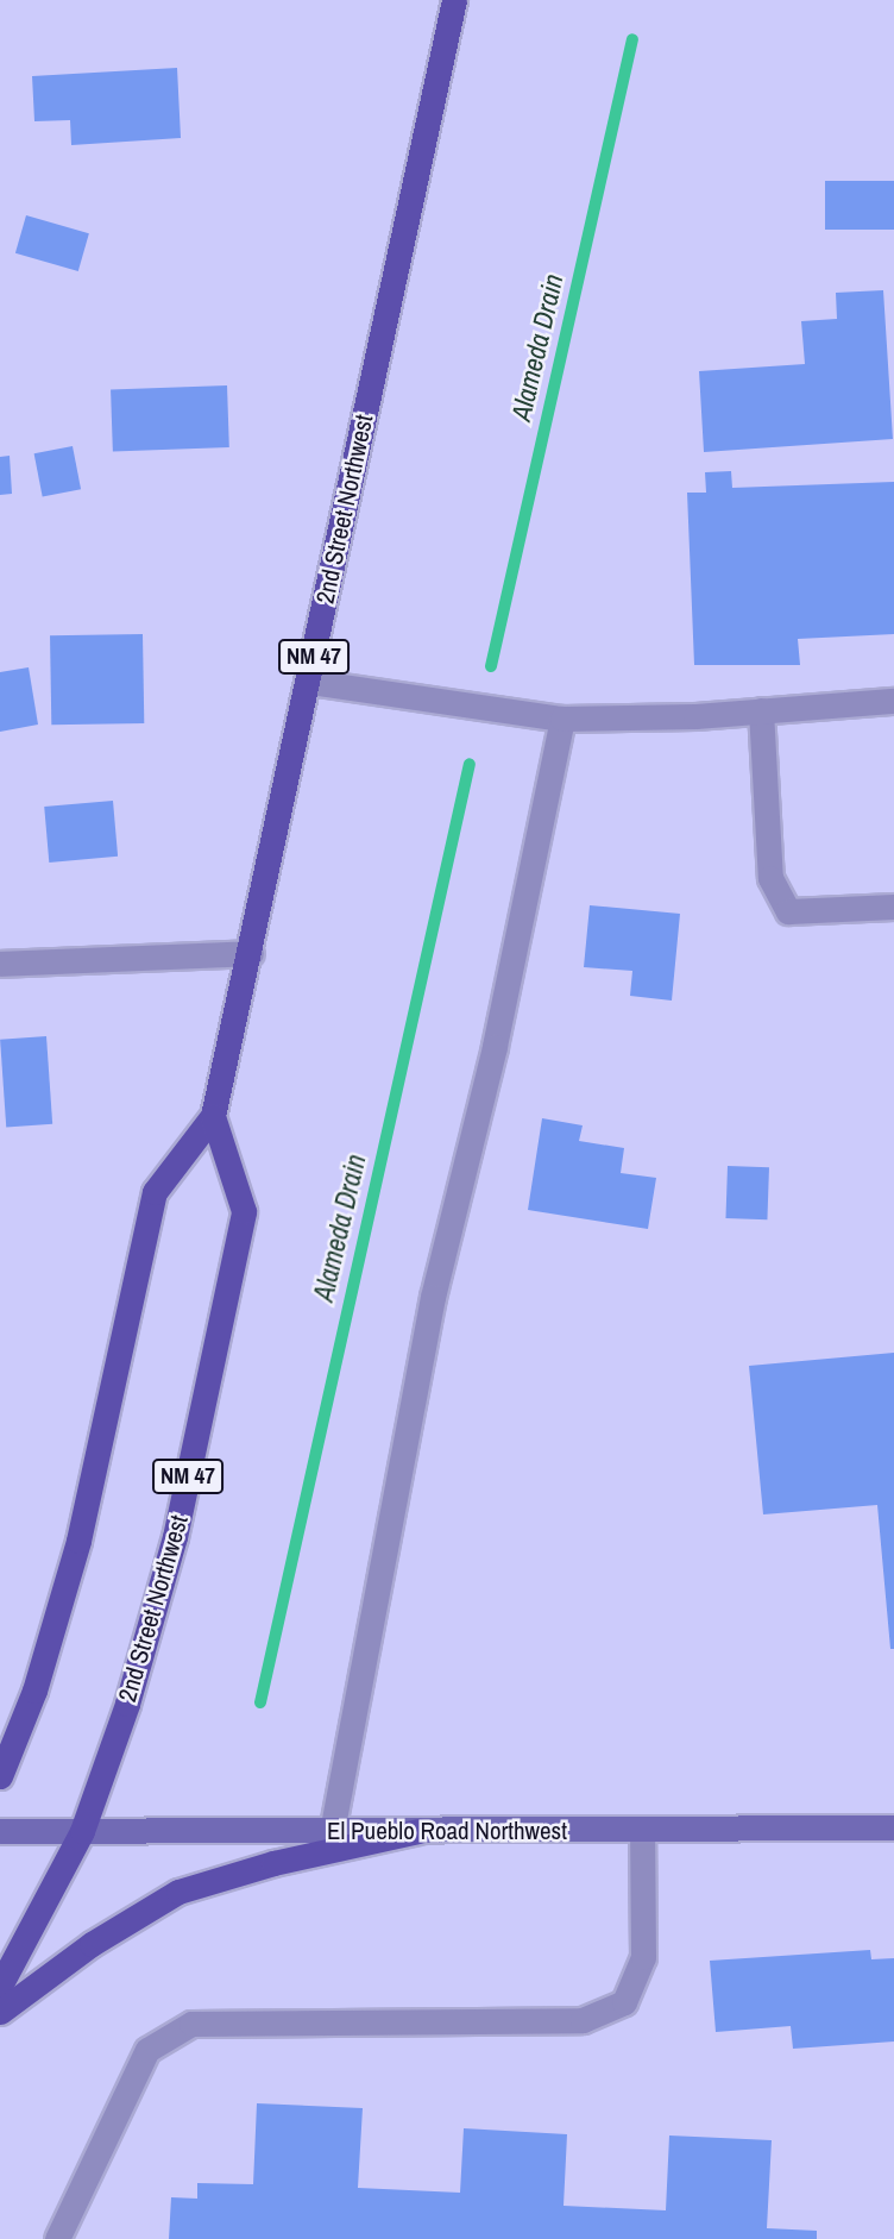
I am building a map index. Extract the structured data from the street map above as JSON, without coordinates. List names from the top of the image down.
{
  "streets": {
    "main road": ["2nd Street Northwest", "NM 47"],
    "street": ["El Pueblo Road Northwest"]
  },
  "crossings": [
    ["2nd Street Northwest", "El Pueblo Road Northwest"]
  ],
  "water": ["Alameda Drain"]
}
